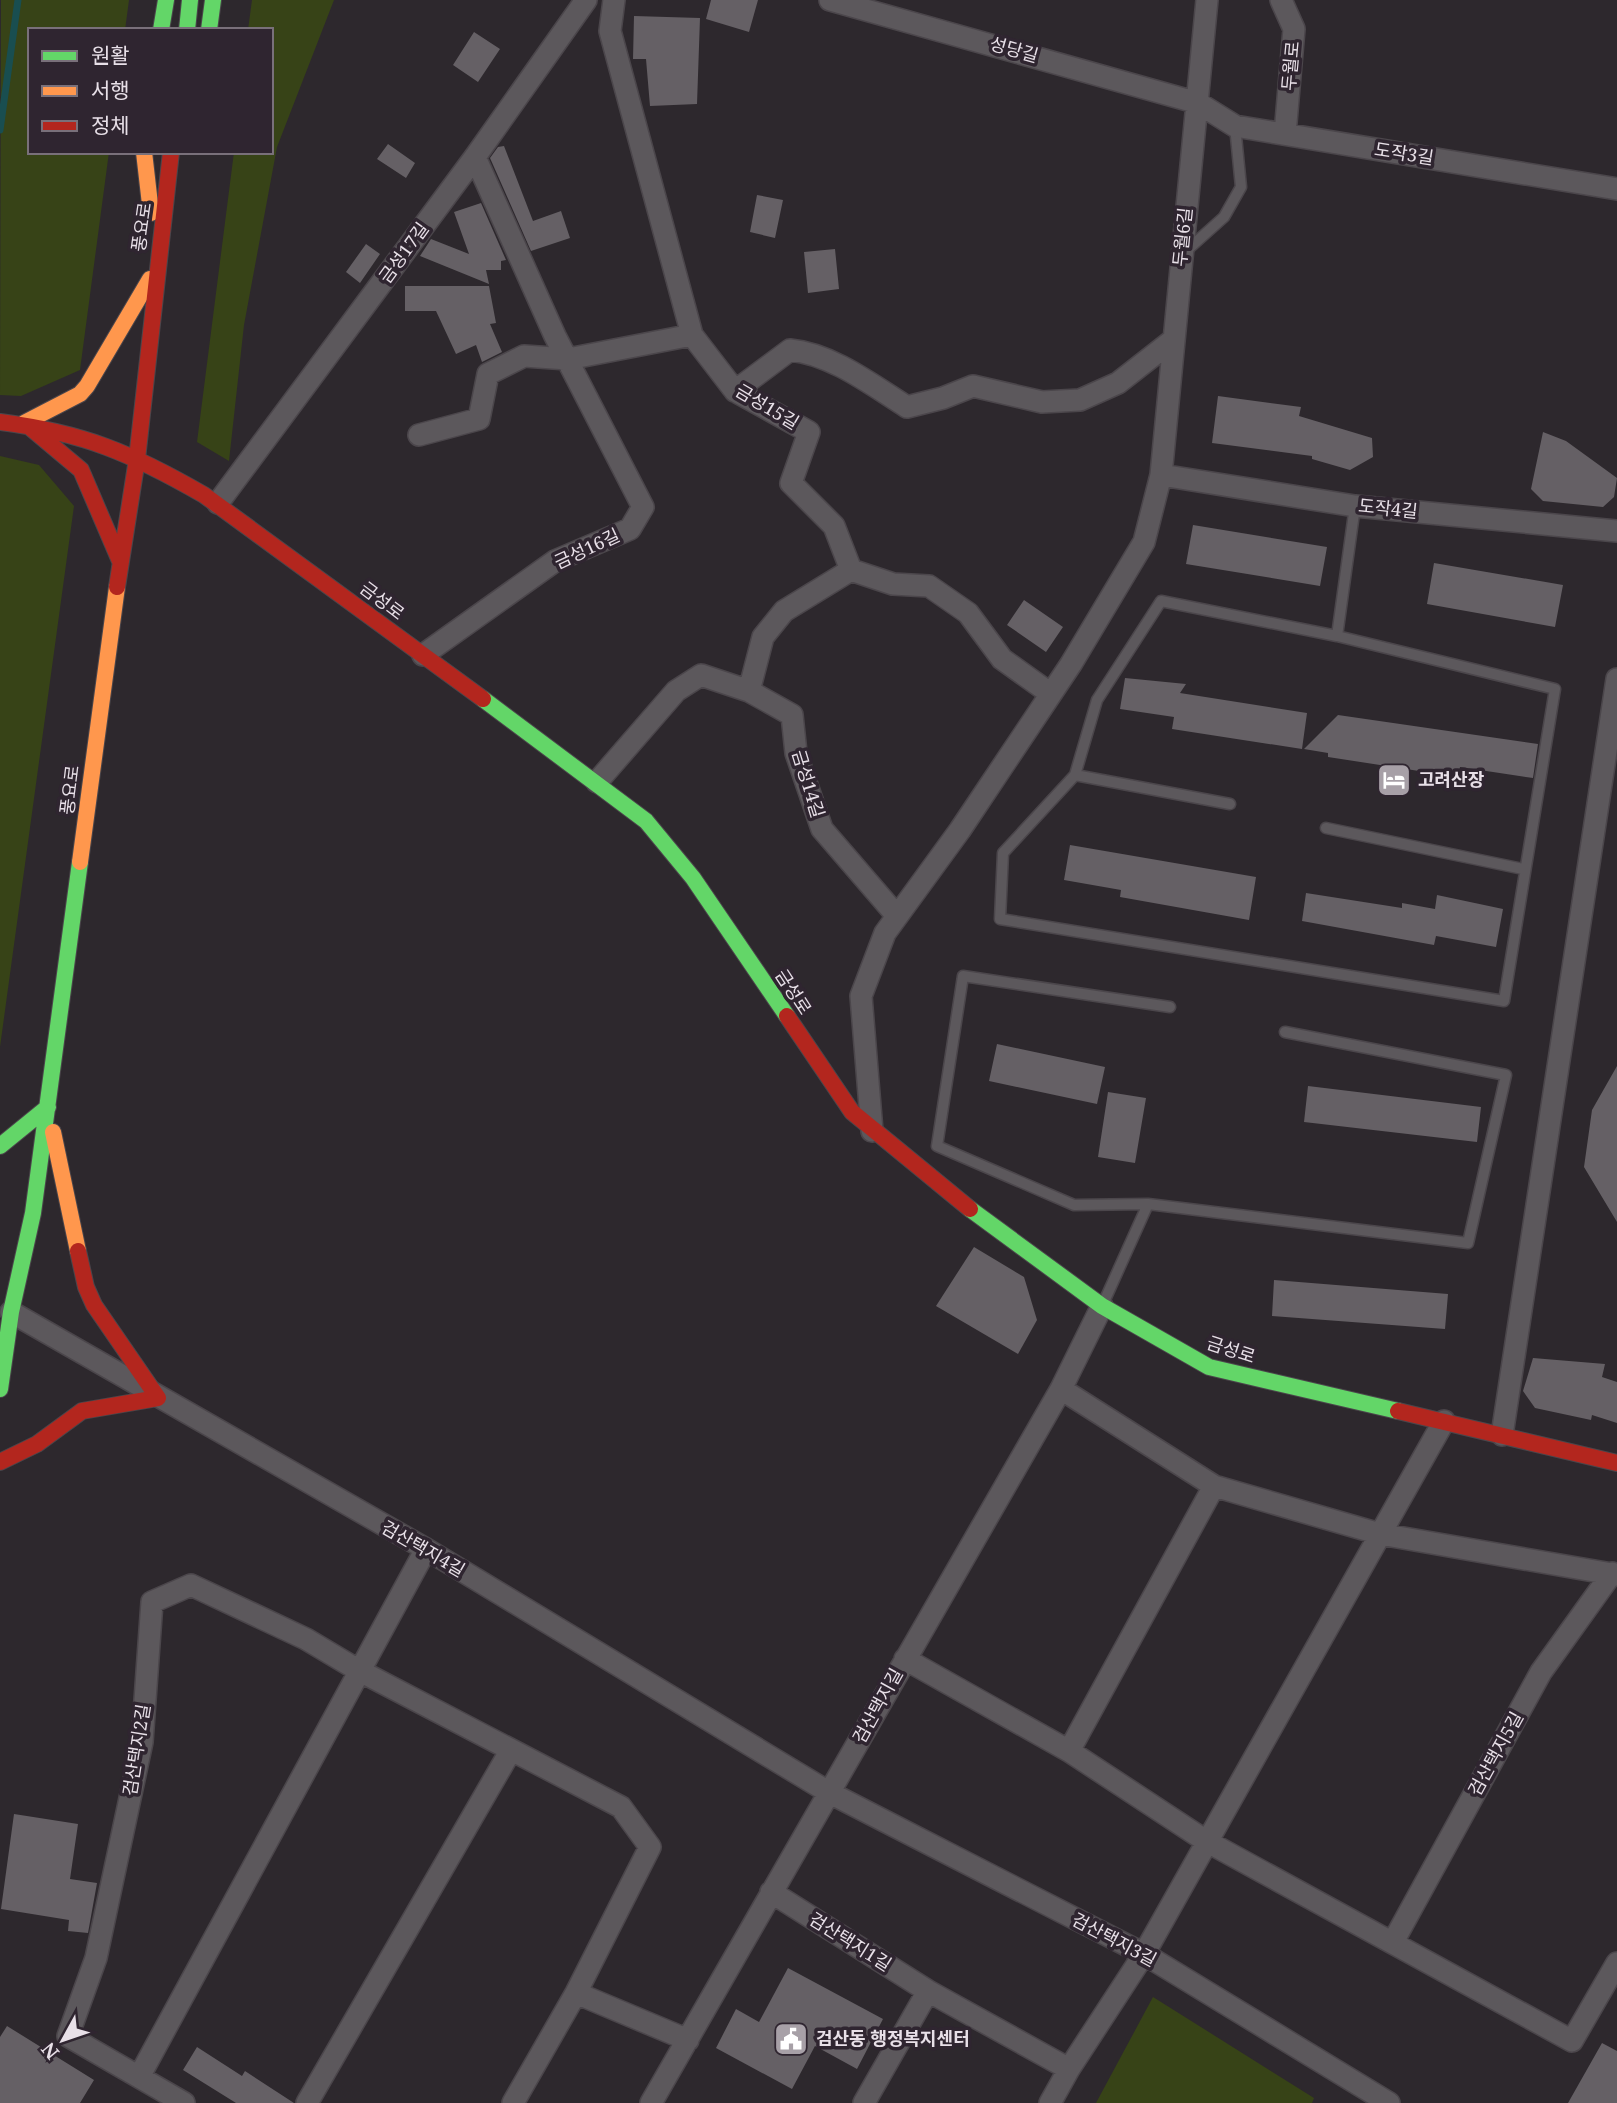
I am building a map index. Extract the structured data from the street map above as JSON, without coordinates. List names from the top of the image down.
{
  "streets": {
    "main road": ["풍요로", "금성로"],
    "street": [
      "성당길",
      "두월로",
      "도작3길",
      "두월6길",
      "금성17길",
      "금성15길",
      "도작4길",
      "금성16길",
      "금성14길",
      "검산택지4길",
      "검산택지길",
      "검산택지2길",
      "검산택지5길",
      "검산택지3길",
      "검산택지1길"
    ]
  },
  "crossings": [
    ["성당길", "도작3길"],
    ["성당길", "두월6길"],
    ["두월로", "도작3길"],
    ["도작3길", "두월6길"],
    ["풍요로", "금성로"],
    ["풍요로", "검산택지4길"],
    ["두월6길", "도작4길"],
    ["금성17길", "금성16길"],
    ["금성17길", "금성로"],
    ["금성16길", "금성로"],
    ["금성로", "검산택지길"],
    ["검산택지4길", "검산택지길"],
    ["검산택지4길", "검산택지3길"],
    ["검산택지길", "검산택지5길"],
    ["검산택지길", "검산택지3길"],
    ["검산택지길", "검산택지1길"]
  ],
  "places": {
    "hotel": ["고려산장"],
    "public building": ["검산동 행정복지센터"]
  },
  "legend": ["원활", "서행", "정체"],
  "north": "bottom left"
}
